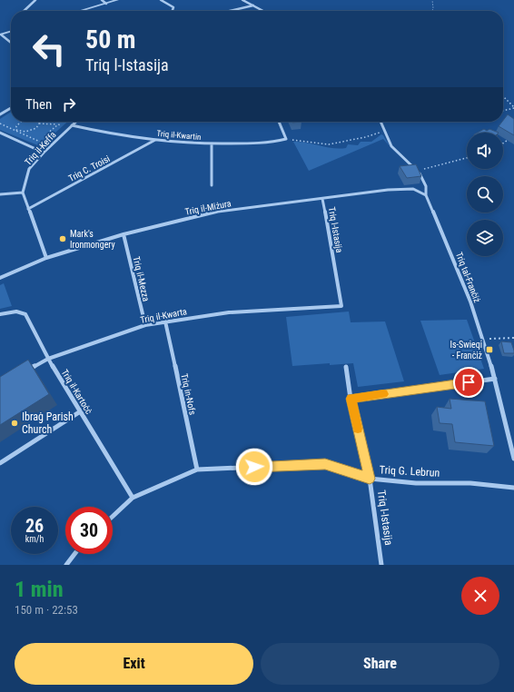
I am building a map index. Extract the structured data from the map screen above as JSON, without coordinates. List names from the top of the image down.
{
  "streets": {
    "street": [
      "Triq il-Kwartin",
      "Triq il-Keffa",
      "Triq C. Troisi",
      "Triq il-Miżura",
      "Triq l-Istasija",
      "Triq tal-Franċiż",
      "Triq il-Mezza",
      "Triq il-Kwarta",
      "Triq il-Kartoċċ",
      "Triq in-Nofs",
      "Triq G. Lebrun"
    ]
  },
  "crossings": [
    ["Triq il-Kwartin", "Triq il-Keffa"],
    ["Triq il-Kwartin", "Triq C. Troisi"],
    ["Triq il-Miżura", "Triq l-Istasija"],
    ["Triq il-Miżura", "Triq tal-Franċiż"],
    ["Triq il-Miżura", "Triq il-Mezza"],
    ["Triq l-Istasija", "Triq il-Kwarta"],
    ["Triq l-Istasija", "Triq G. Lebrun"],
    ["Triq il-Mezza", "Triq il-Kwarta"],
    ["Triq il-Kwarta", "Triq il-Kartoċċ"],
    ["Triq il-Kwarta", "Triq in-Nofs"],
    ["Triq il-Kartoċċ", "Triq G. Lebrun"],
    ["Triq in-Nofs", "Triq G. Lebrun"]
  ],
  "places": {
    "other": ["Mark's Ironmongery", "Ibraġ Parish Church"],
    "transit": ["Is-Swieqi - Franċiż"]
  },
  "page": {
    "turn": ["50 m", "Triq l-Istasija"],
    "then": "Then",
    "speed": "26 km/h",
    "limit": "30",
    "heading": ["1 min", "150 m · 22:53"],
    "buttons": ["Exit", "Share"]
  }
}
